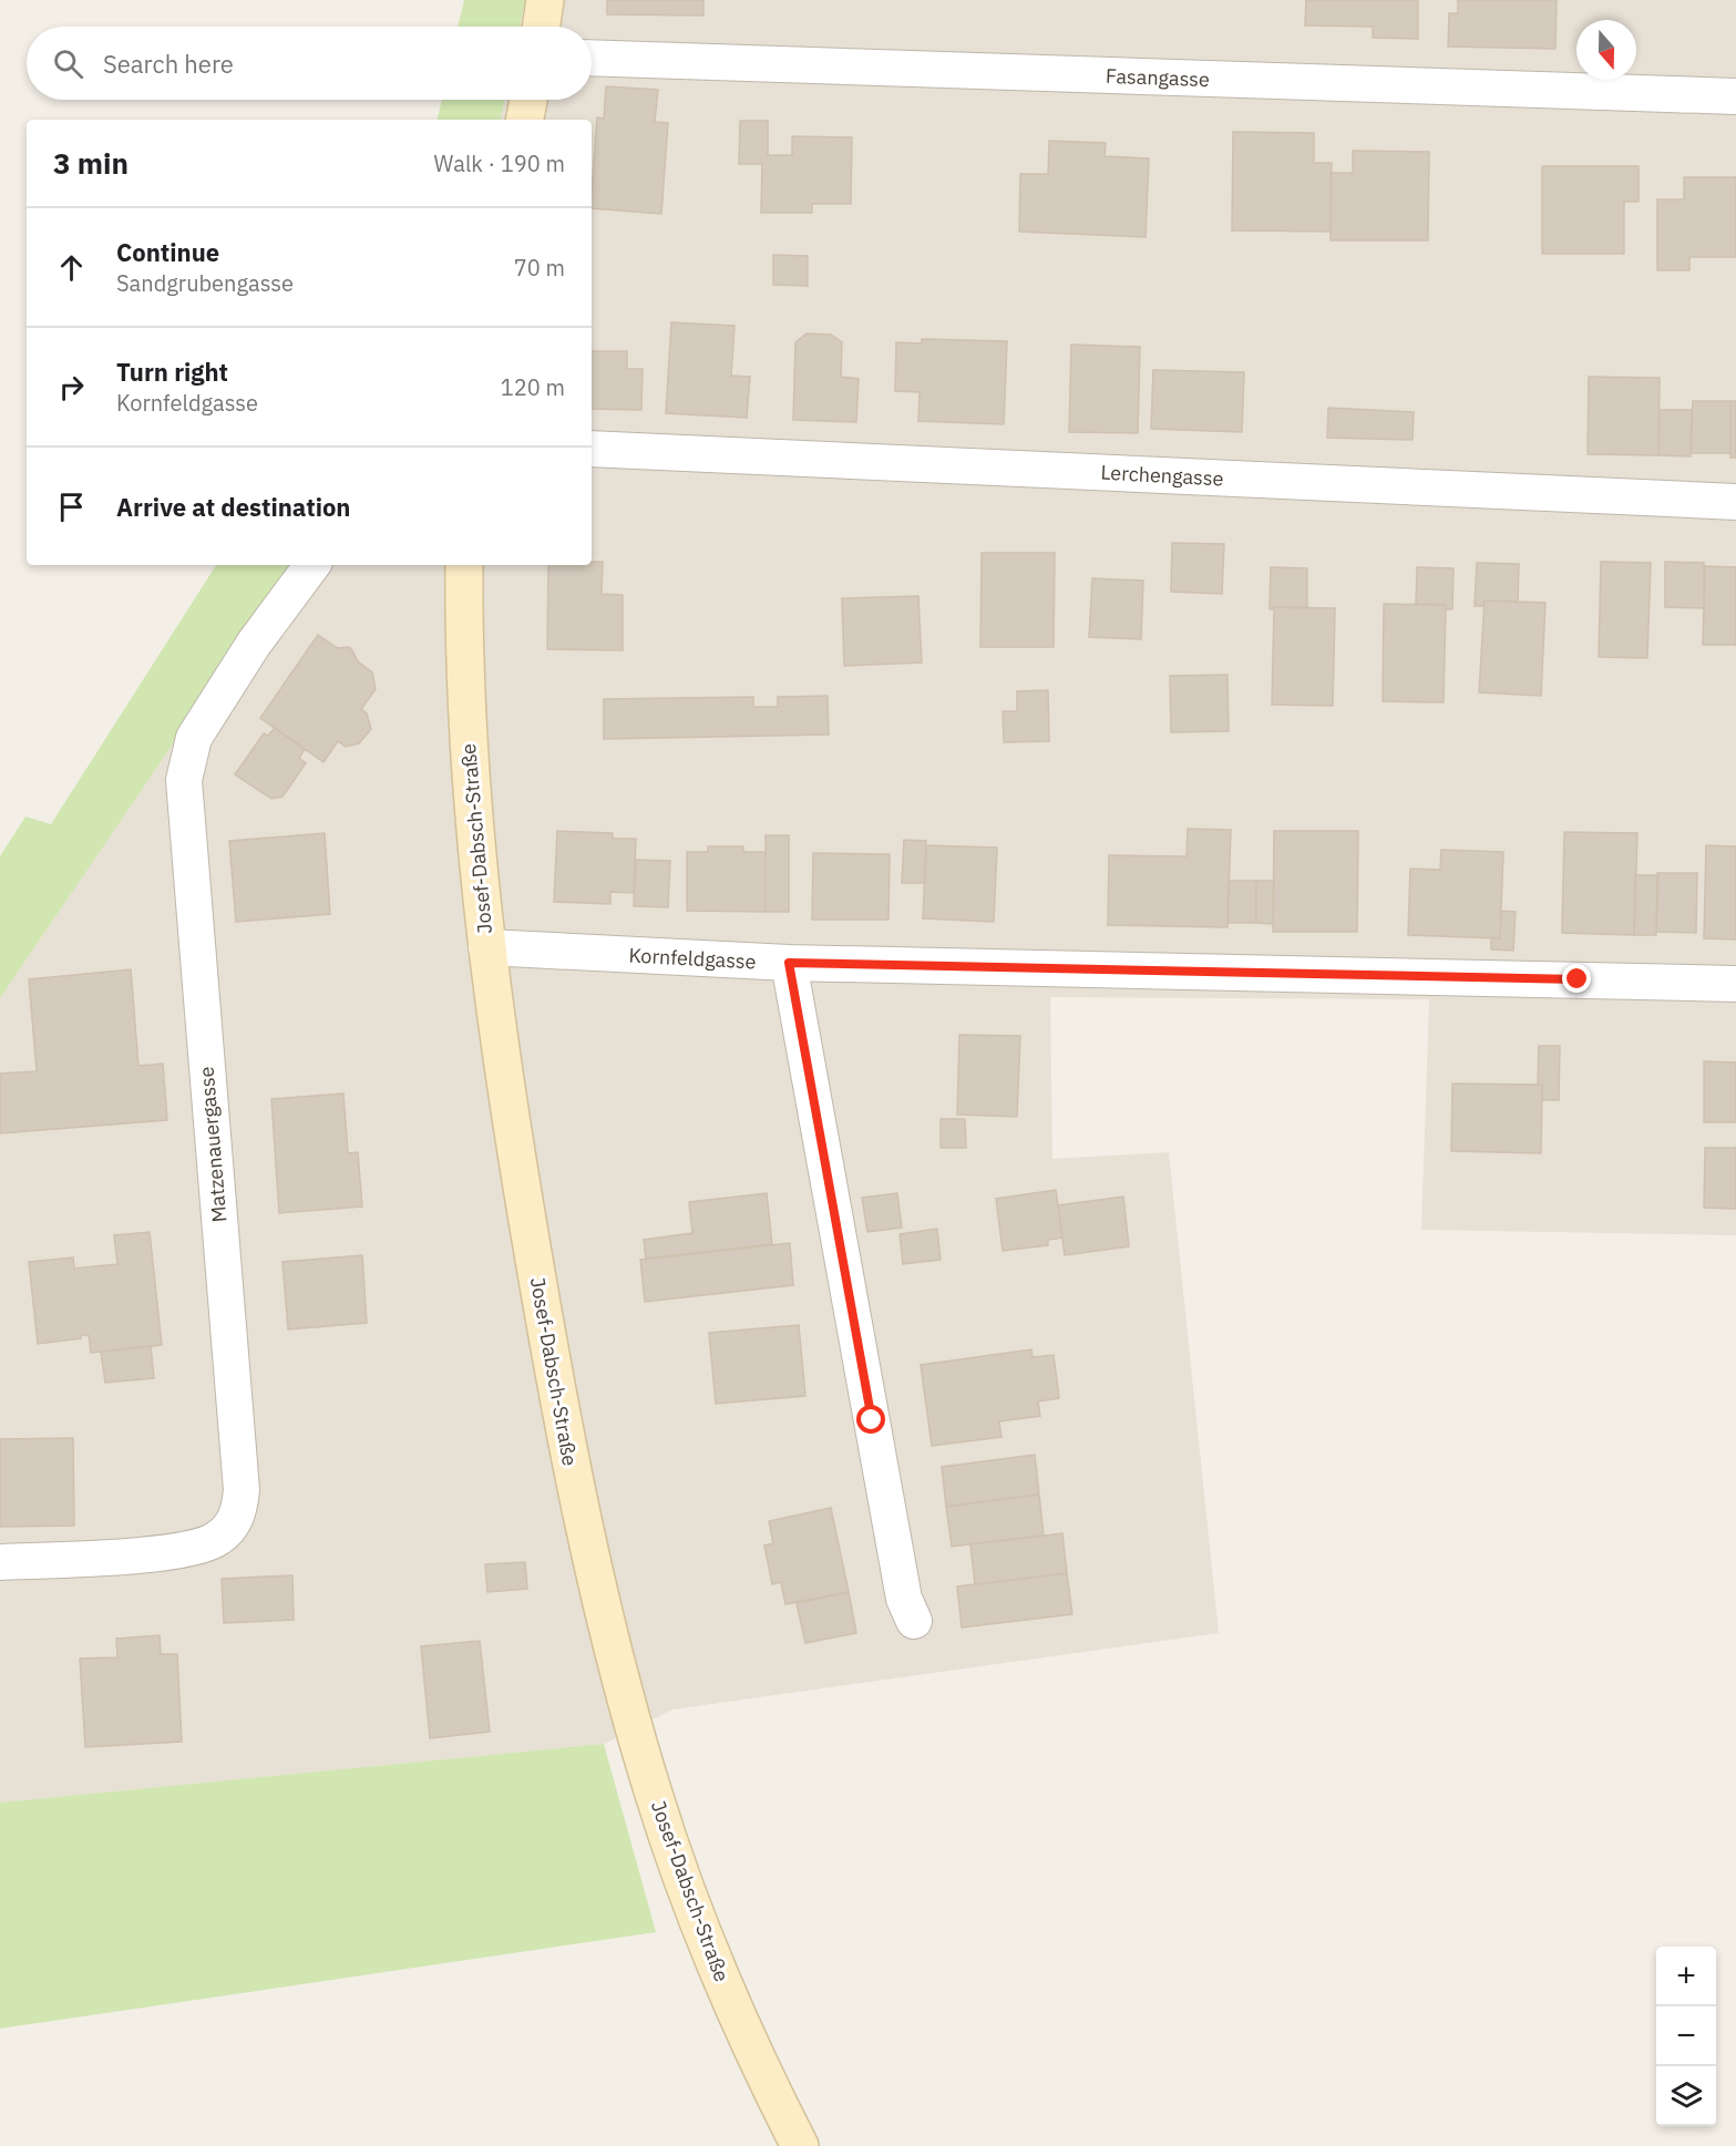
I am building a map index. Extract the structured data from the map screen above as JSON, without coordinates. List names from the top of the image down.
{
  "streets": {
    "main road": ["Josef-Dabsch-Straße"],
    "street": [
      "Fasangasse",
      "Lerchengasse",
      "Kornfeldgasse",
      "Matzenauergasse"
    ]
  },
  "crossings": [
    ["Josef-Dabsch-Straße", "Kornfeldgasse"]
  ],
  "north": "bottom",
  "page": {
    "search": "Search here",
    "heading": ["3 min", "Walk · 190 m"],
    "list": [
      ["Continue", "Sandgrubengasse", "70 m"],
      ["Turn right", "Kornfeldgasse", "120 m"],
      "Arrive at destination"
    ],
    "map_buttons": ["+", "−"]
  }
}
